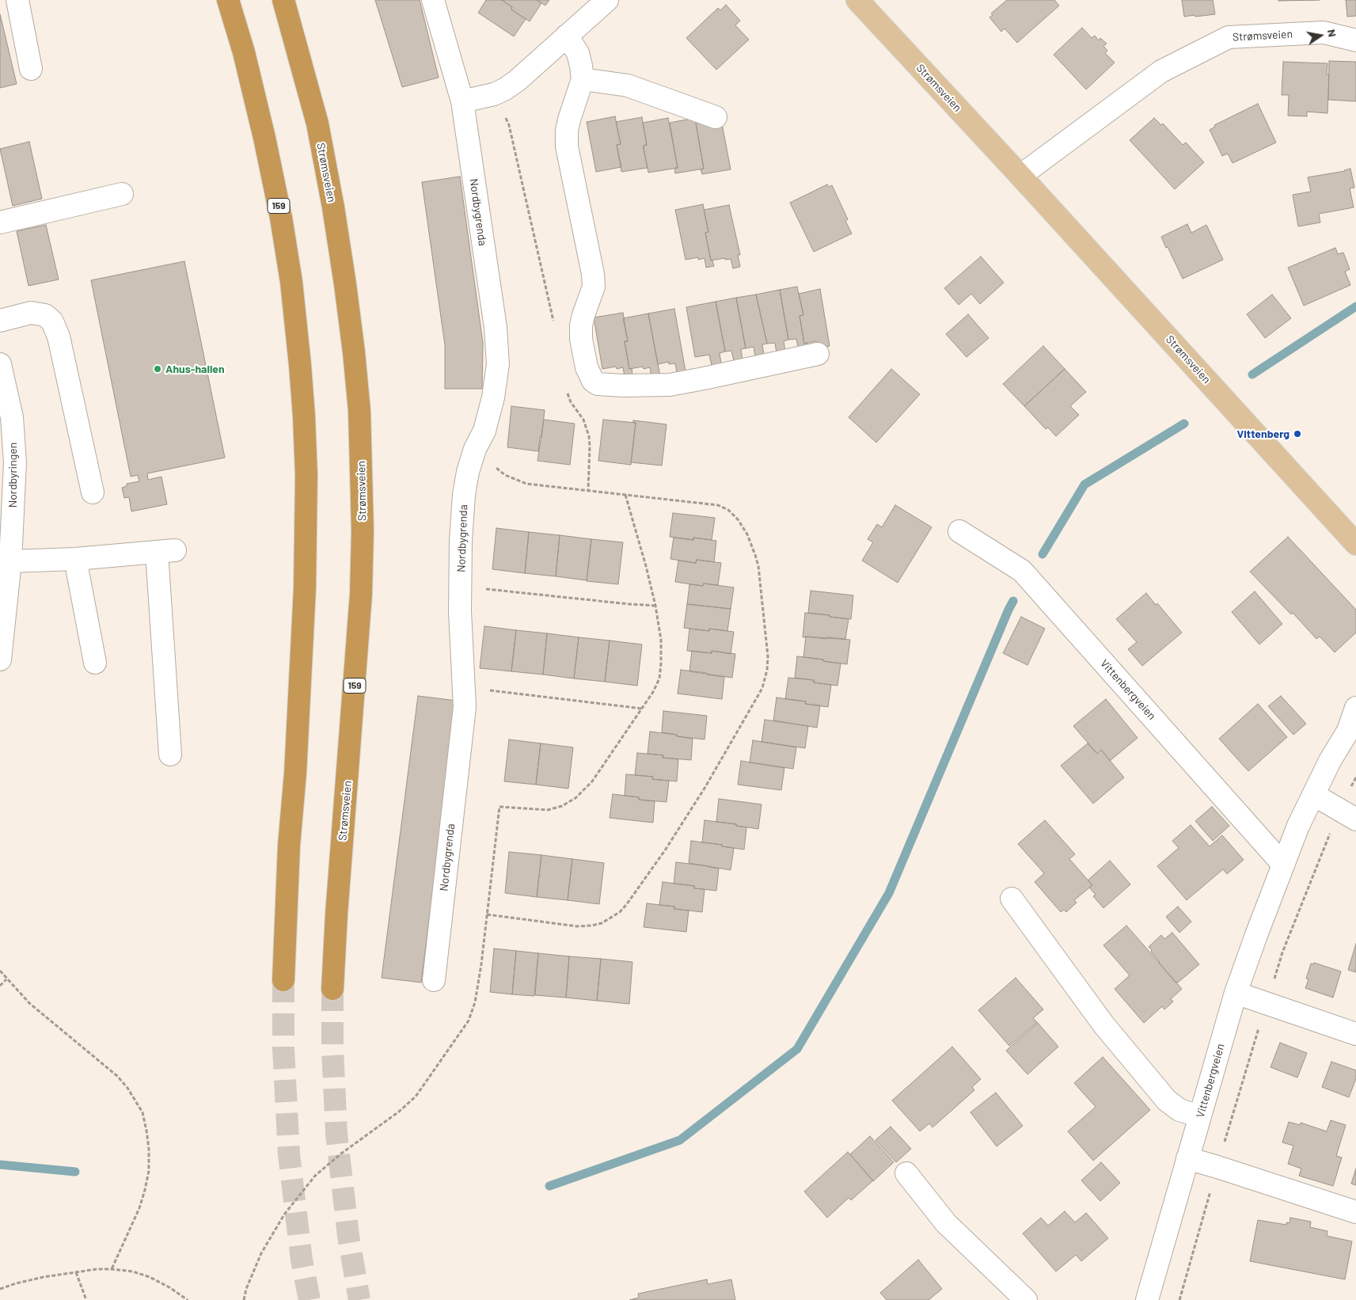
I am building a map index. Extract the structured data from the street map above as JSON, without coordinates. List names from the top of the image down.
{
  "streets": {
    "highway": ["Strømsveien", "159"],
    "street": ["Nordbygrenda", "Nordbyringen", "Vittenbergveien"]
  },
  "places": ["Ahus-hallen", "Vittenberg"],
  "north": "right"
}
